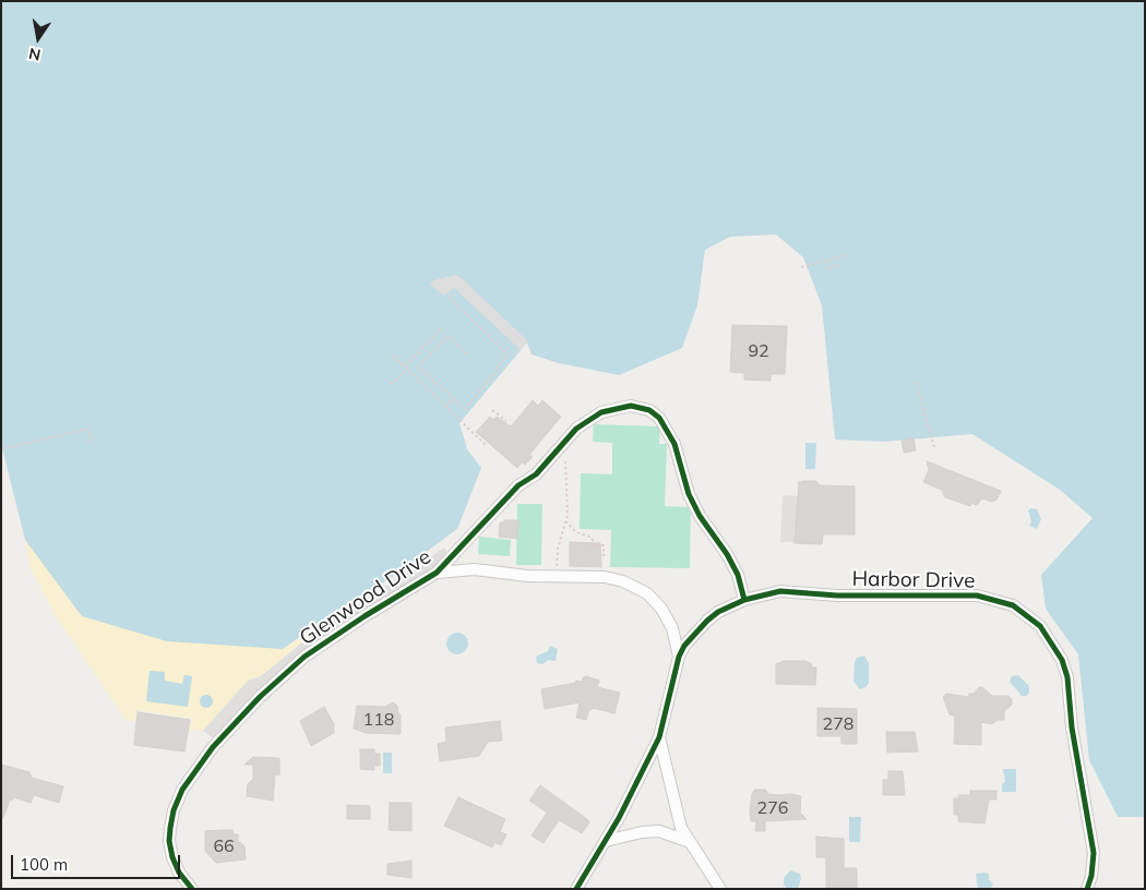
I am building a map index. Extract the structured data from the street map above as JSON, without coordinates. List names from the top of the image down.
{
  "streets": {
    "street": ["Harbor Drive", "Glenwood Drive"]
  },
  "crossings": [
    ["Harbor Drive", "Glenwood Drive"]
  ],
  "house_numbers": [
    "92",
    "118",
    "278",
    "276",
    "66"
  ],
  "scale_bar": "100 m",
  "north": "bottom"
}
